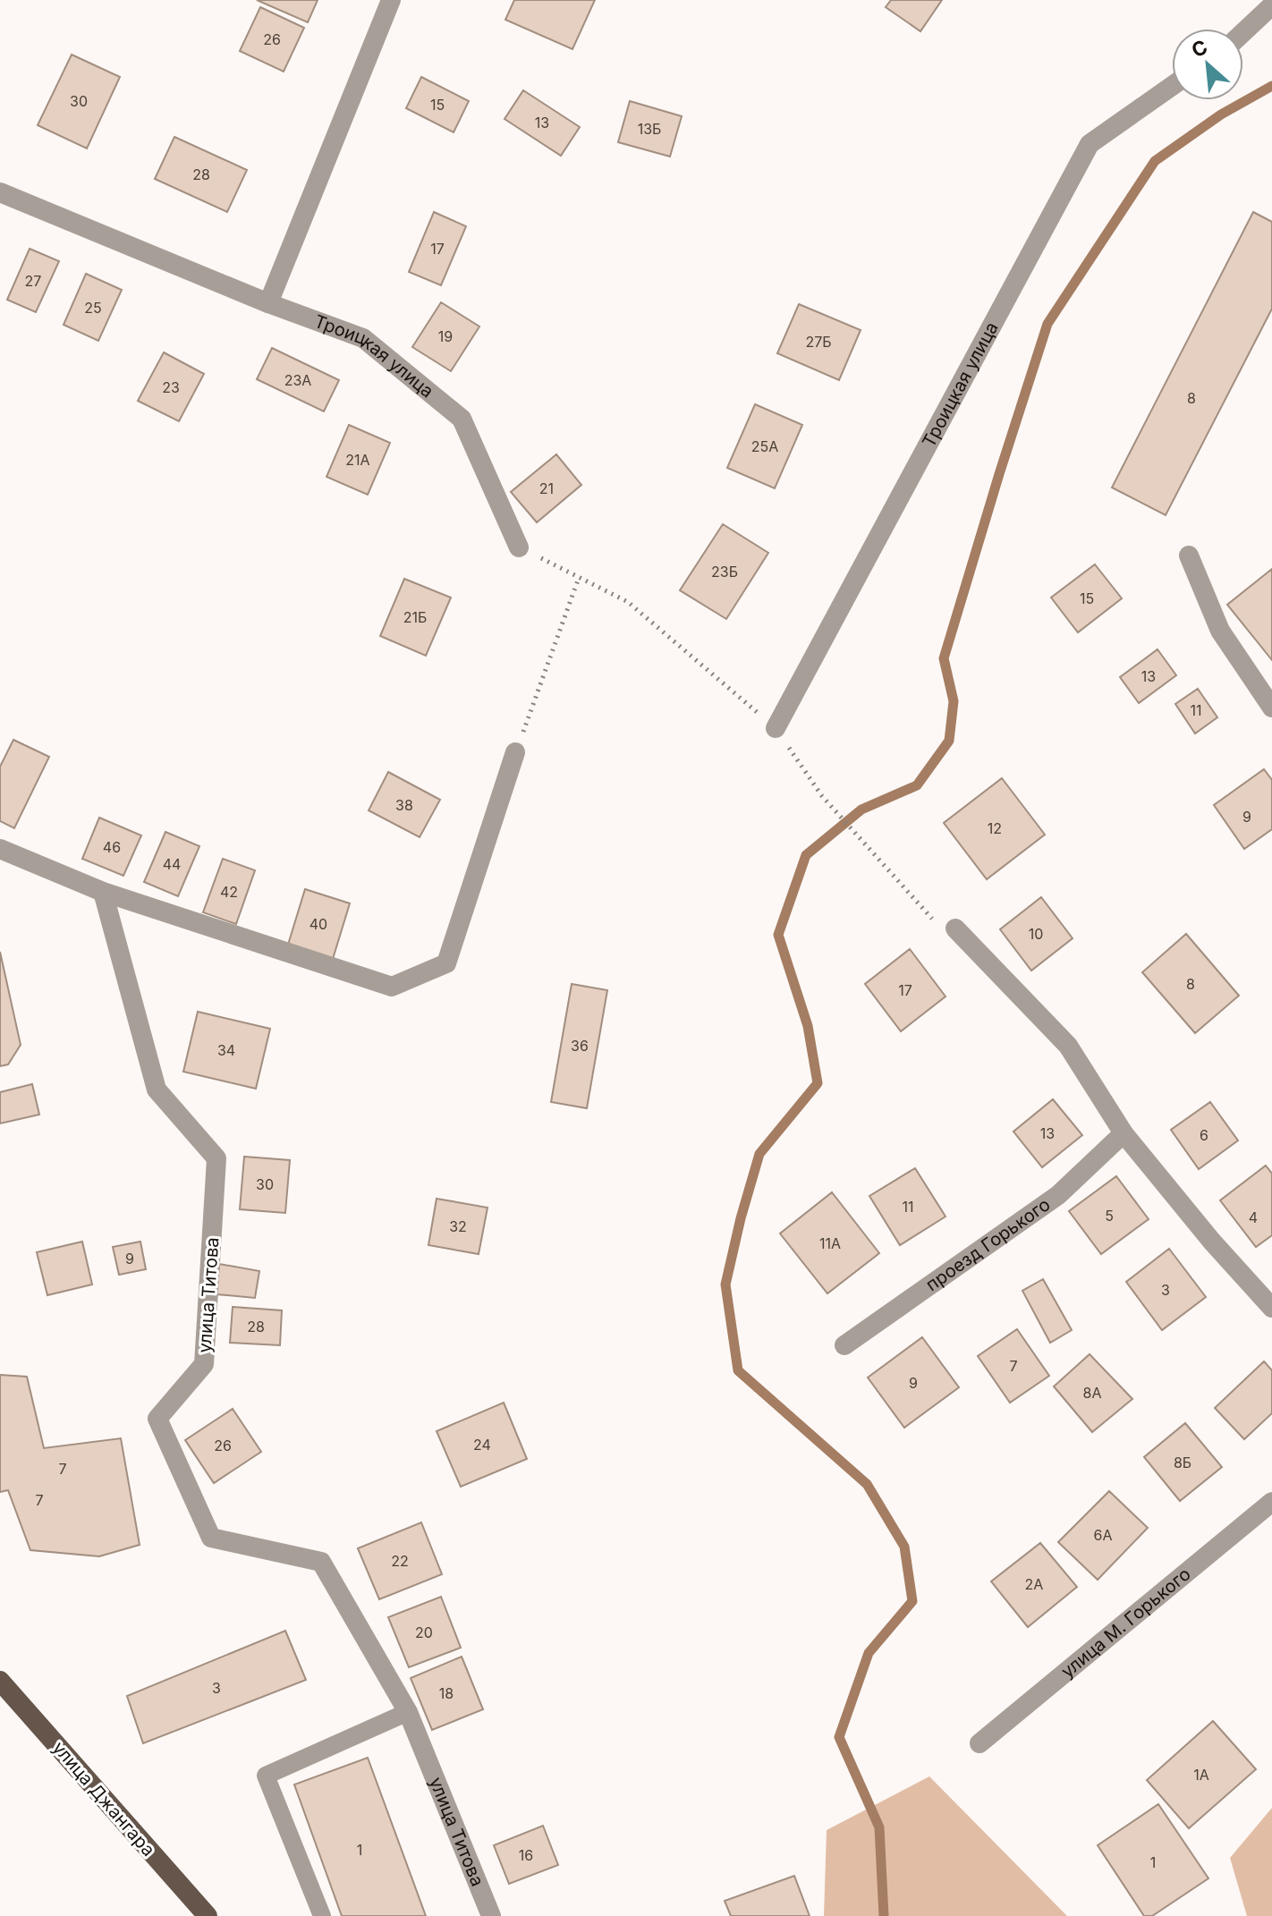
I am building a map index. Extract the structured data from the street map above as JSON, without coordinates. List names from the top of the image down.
{
  "streets": {
    "main road": ["улица Джангара"],
    "street": [
      "Троицкая улица",
      "проезд Горького",
      "улица Титова",
      "улица М. Горького"
    ]
  },
  "house_numbers": [
    "26",
    "30",
    "15",
    "13",
    "13Б",
    "28",
    "17",
    "27",
    "25",
    "19",
    "27Б",
    "23А",
    "23",
    "8",
    "25А",
    "21А",
    "21",
    "23Б",
    "15",
    "21Б",
    "13",
    "11",
    "38",
    "9",
    "12",
    "46",
    "44",
    "42",
    "40",
    "10",
    "8",
    "17",
    "36",
    "34",
    "13",
    "6",
    "30",
    "11",
    "5",
    "4",
    "32",
    "11А",
    "9",
    "3",
    "28",
    "7",
    "9",
    "8А",
    "24",
    "26",
    "8Б",
    "7",
    "7",
    "6А",
    "22",
    "2А",
    "20",
    "3",
    "18",
    "1А",
    "1",
    "16",
    "1"
  ],
  "north": "top left"
}
